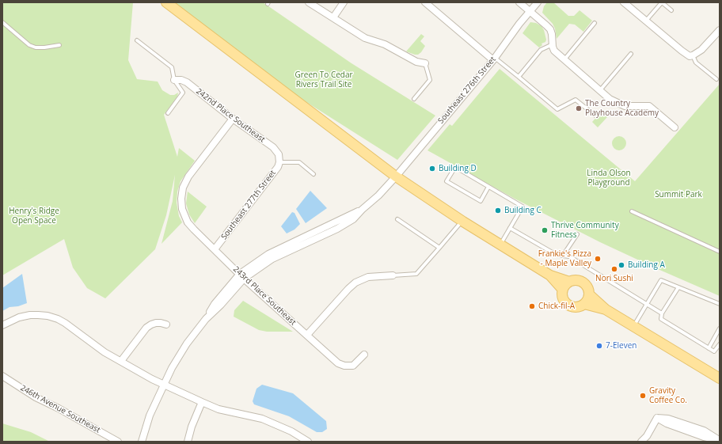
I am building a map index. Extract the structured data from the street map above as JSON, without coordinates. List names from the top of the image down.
{
  "streets": {
    "street": [
      "Southeast 276th Street",
      "242nd Place Southeast",
      "Southeast 277th Street",
      "243rd Place Southeast",
      "246th Avenue Southeast"
    ]
  },
  "crossings": [
    ["Southeast 276th Street", "243rd Place Southeast"],
    ["242nd Place Southeast", "Southeast 277th Street"],
    ["242nd Place Southeast", "243rd Place Southeast"],
    ["Southeast 277th Street", "243rd Place Southeast"]
  ],
  "parks": [
    "Green To Cedar Rivers Trail Site",
    "Linda Olson Playground",
    "Summit Park",
    "Henry's Ridge Open Space"
  ],
  "places": [
    "The Country Playhouse Academy",
    "Building D",
    "Building C",
    "Thrive Community Fitness",
    "Frankie's Pizza - Maple Valley",
    "Building A",
    "Nori Sushi",
    "Chick-fil-A",
    "7-Eleven",
    "Gravity Coffee Co."
  ]
}
